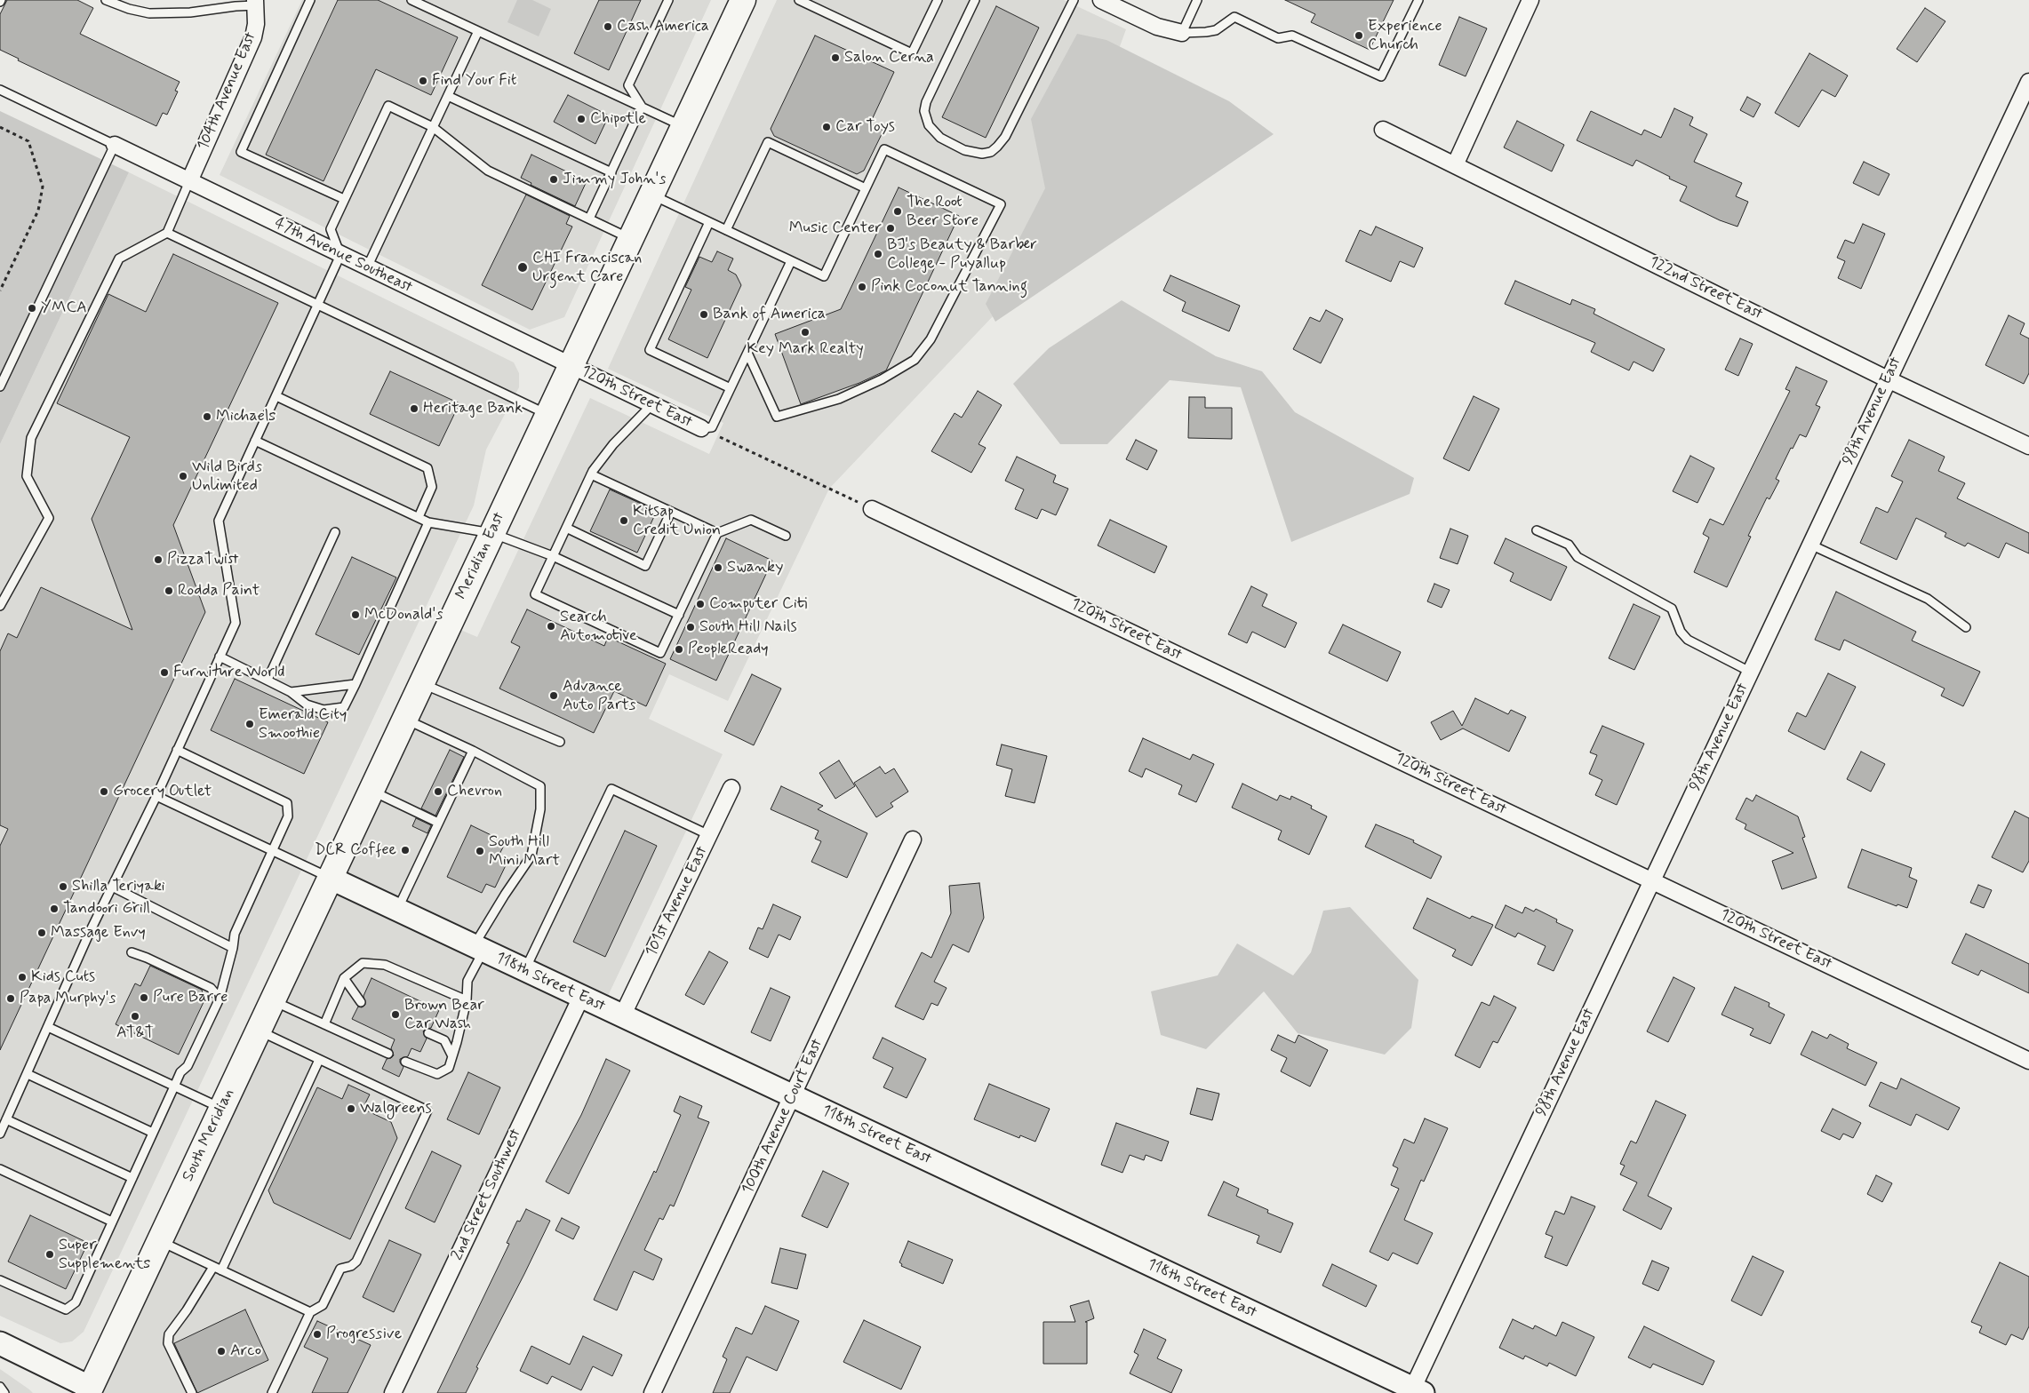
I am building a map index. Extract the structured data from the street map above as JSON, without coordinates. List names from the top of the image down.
{
  "streets": {
    "main road": ["Meridian East", "South Meridian"],
    "street": [
      "104th Avenue East",
      "47th Avenue Southeast",
      "122nd Street East",
      "120th Street East",
      "98th Avenue East",
      "101st Avenue East",
      "118th Street East",
      "100th Avenue Court East",
      "2nd Street Southwest"
    ]
  },
  "crossings": [
    ["104th Avenue East", "47th Avenue Southeast"],
    ["47th Avenue Southeast", "120th Street East"],
    ["47th Avenue Southeast", "Meridian East"],
    ["122nd Street East", "98th Avenue East"],
    ["120th Street East", "98th Avenue East"],
    ["120th Street East", "Meridian East"],
    ["98th Avenue East", "118th Street East"],
    ["Meridian East", "118th Street East"],
    ["Meridian East", "South Meridian"],
    ["101st Avenue East", "118th Street East"],
    ["118th Street East", "100th Avenue Court East"],
    ["118th Street East", "South Meridian"],
    ["118th Street East", "2nd Street Southwest"]
  ],
  "places": [
    "Cash America",
    "Experience Church",
    "Salon Cerna",
    "Find Your Fit",
    "Chipotle",
    "Car Toys",
    "Jimmy John's",
    "The Root Beer Store",
    "Music Center",
    "BJ's Beauty & Barber College - Puyallup",
    "CHI Franciscan Urgent Care",
    "Pink Coconut Tanning",
    "YMCA",
    "Bank of America",
    "Key Mark Realty",
    "Heritage Bank",
    "Michaels",
    "Wild Birds Unlimited",
    "Kitsap Credit Union",
    "PizzaTwist",
    "Swanky",
    "Rodda Paint",
    "Computer Citi",
    "McDonald's",
    "Search Automotive",
    "South Hill Nails",
    "PeopleReady",
    "Furniture World",
    "Advance Auto Parts",
    "Emerald City Smoothie",
    "Grocery Outlet",
    "Chevron",
    "DCR Coffee",
    "South Hill Mini Mart",
    "Shilla Teriyaki",
    "Tandoori Grill",
    "Massage Envy",
    "Kids Cuts",
    "Pure Barre",
    "Papa Murphy's",
    "Brown Bear Car Wash",
    "AT&T",
    "Walgreens",
    "Super Supplements",
    "Progressive",
    "Arco"
  ]
}
